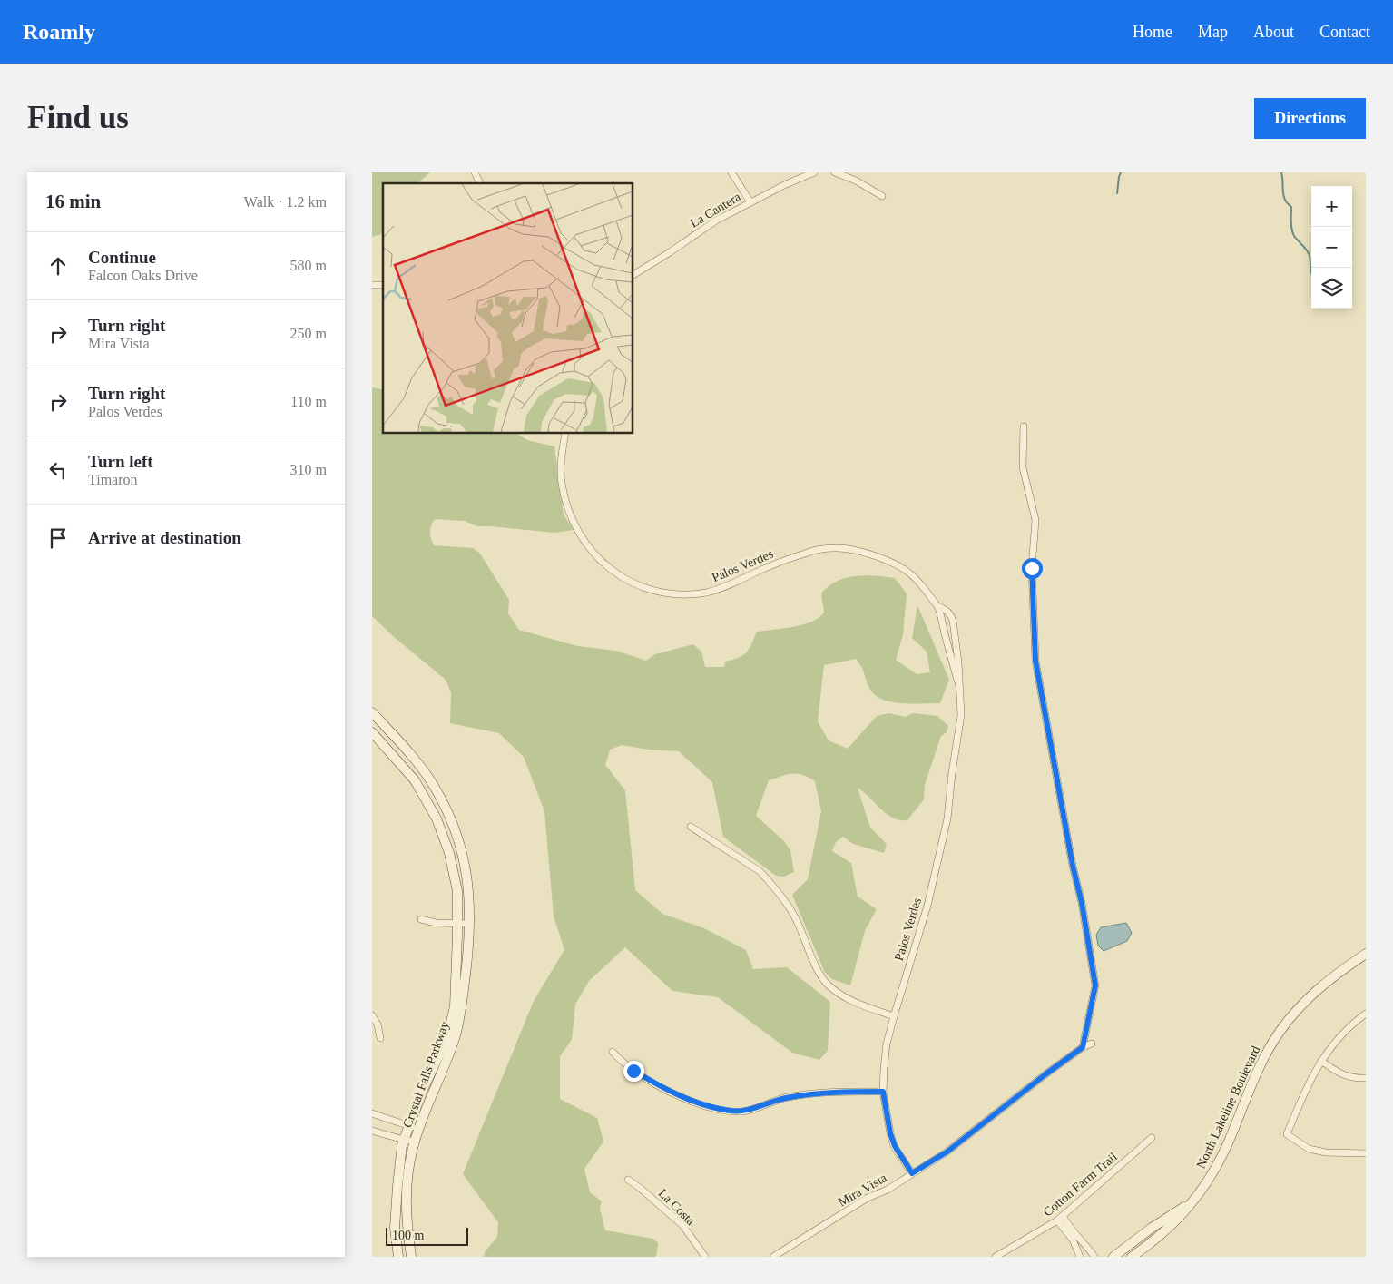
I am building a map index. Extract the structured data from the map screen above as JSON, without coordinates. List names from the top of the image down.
{
  "streets": {
    "street": [
      "La Cantera",
      "Palos Verdes",
      "Crystal Falls Parkway",
      "North Lakeline Boulevard",
      "Cotton Farm Trail",
      "Mira Vista",
      "La Costa"
    ]
  },
  "crossings": [
    ["Palos Verdes", "Mira Vista"]
  ],
  "scale_bar": "100 m",
  "page": {
    "header": "Roamly",
    "nav": [
      "Home",
      "Map",
      "About",
      "Contact"
    ],
    "buttons": "Directions",
    "title": "Find us",
    "heading": ["16 min", "Walk · 1.2 km"],
    "map_buttons": ["+", "−"],
    "list": [
      ["Continue", "Falcon Oaks Drive", "580 m"],
      ["Turn right", "Mira Vista", "250 m"],
      ["Turn right", "Palos Verdes", "110 m"],
      ["Turn left", "Timaron", "310 m"],
      "Arrive at destination"
    ],
    "scale": "100 m"
  }
}
